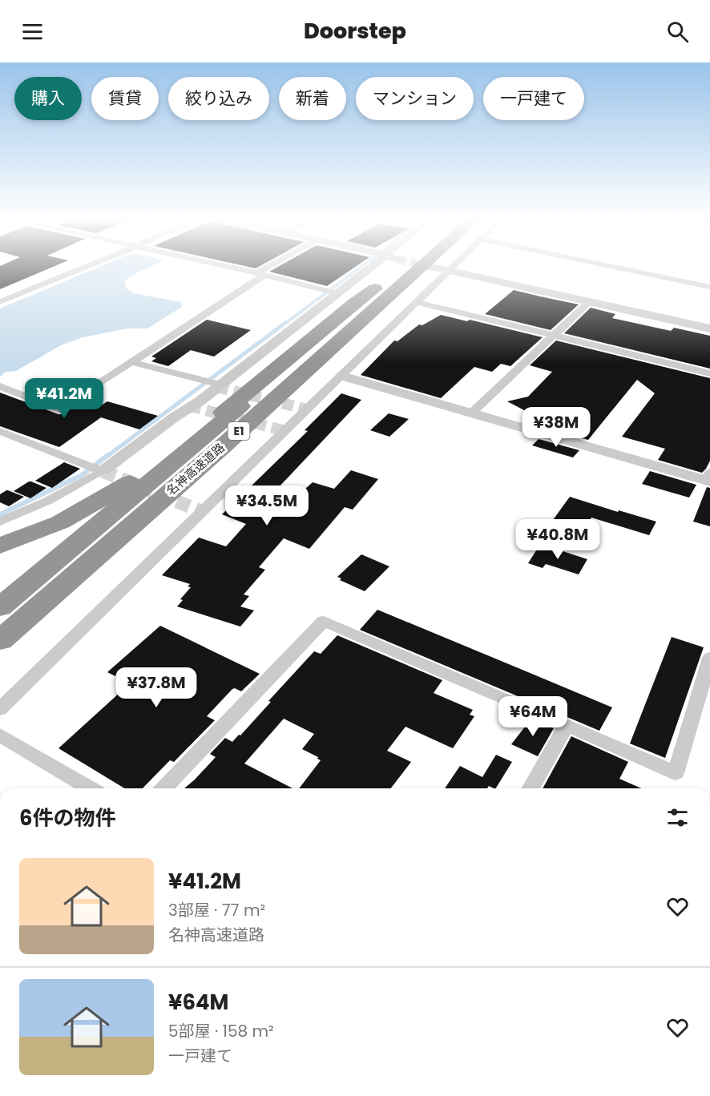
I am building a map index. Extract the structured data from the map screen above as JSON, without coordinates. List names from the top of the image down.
{
  "streets": {
    "highway": ["E1", "名神高速道路"]
  },
  "page": {
    "header": "Doorstep",
    "chip": [
      "購入",
      "賃貸",
      "絞り込み",
      "新着",
      "マンション",
      "一戸建て"
    ],
    "price": [
      "¥41.2M",
      "¥38M",
      "¥34.5M",
      "¥40.8M",
      "¥37.8M",
      "¥64M"
    ],
    "heading": "6件の物件",
    "list": [
      {
        "name": "¥41.2M",
        "note": "3部屋 · 77 m² · 名神高速道路"
      },
      {
        "name": "¥64M",
        "note": "5部屋 · 158 m² · 一戸建て"
      }
    ]
  }
}
